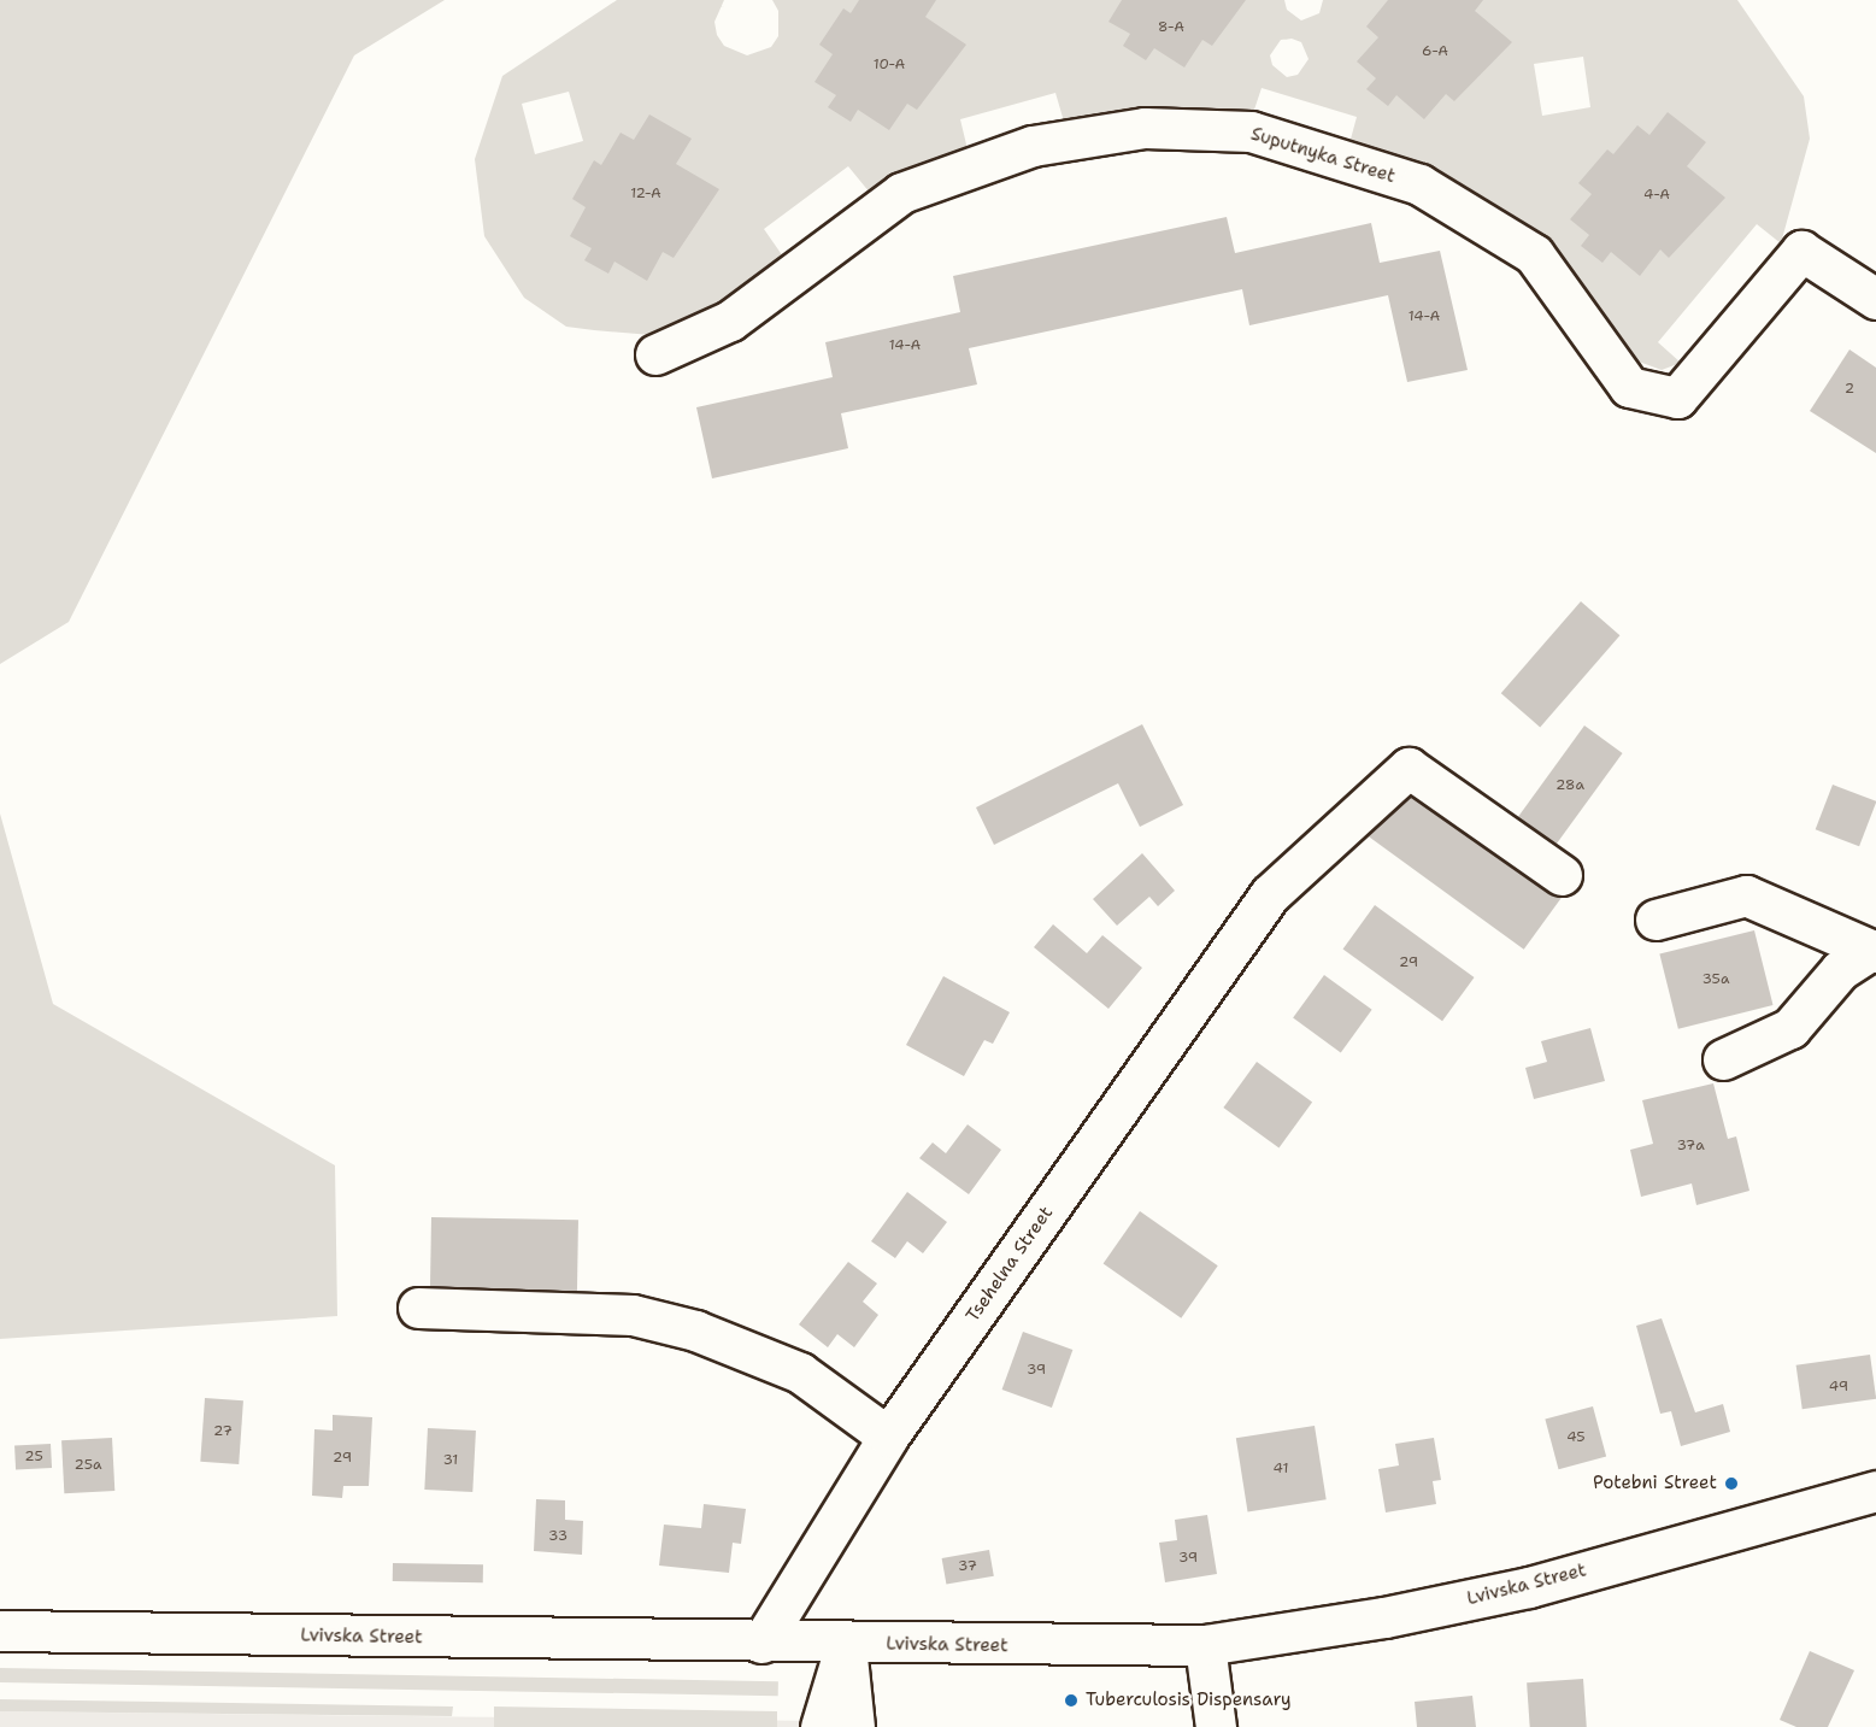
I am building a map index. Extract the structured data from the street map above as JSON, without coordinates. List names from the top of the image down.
{
  "streets": {
    "street": ["Suputnyka Street", "Tsehelna Street", "Lvivska Street"]
  },
  "crossings": [
    ["Tsehelna Street", "Lvivska Street"]
  ],
  "places": ["Potebni Street", "Tuberculosis Dispensary"],
  "house_numbers": [
    "8-А",
    "6-А",
    "10-А",
    "12-А",
    "4-А",
    "14-А",
    "14-А",
    "2",
    "28а",
    "29",
    "35а",
    "37а",
    "39",
    "49",
    "27",
    "45",
    "25",
    "29",
    "31",
    "25а",
    "41",
    "33",
    "39",
    "37"
  ]
}
